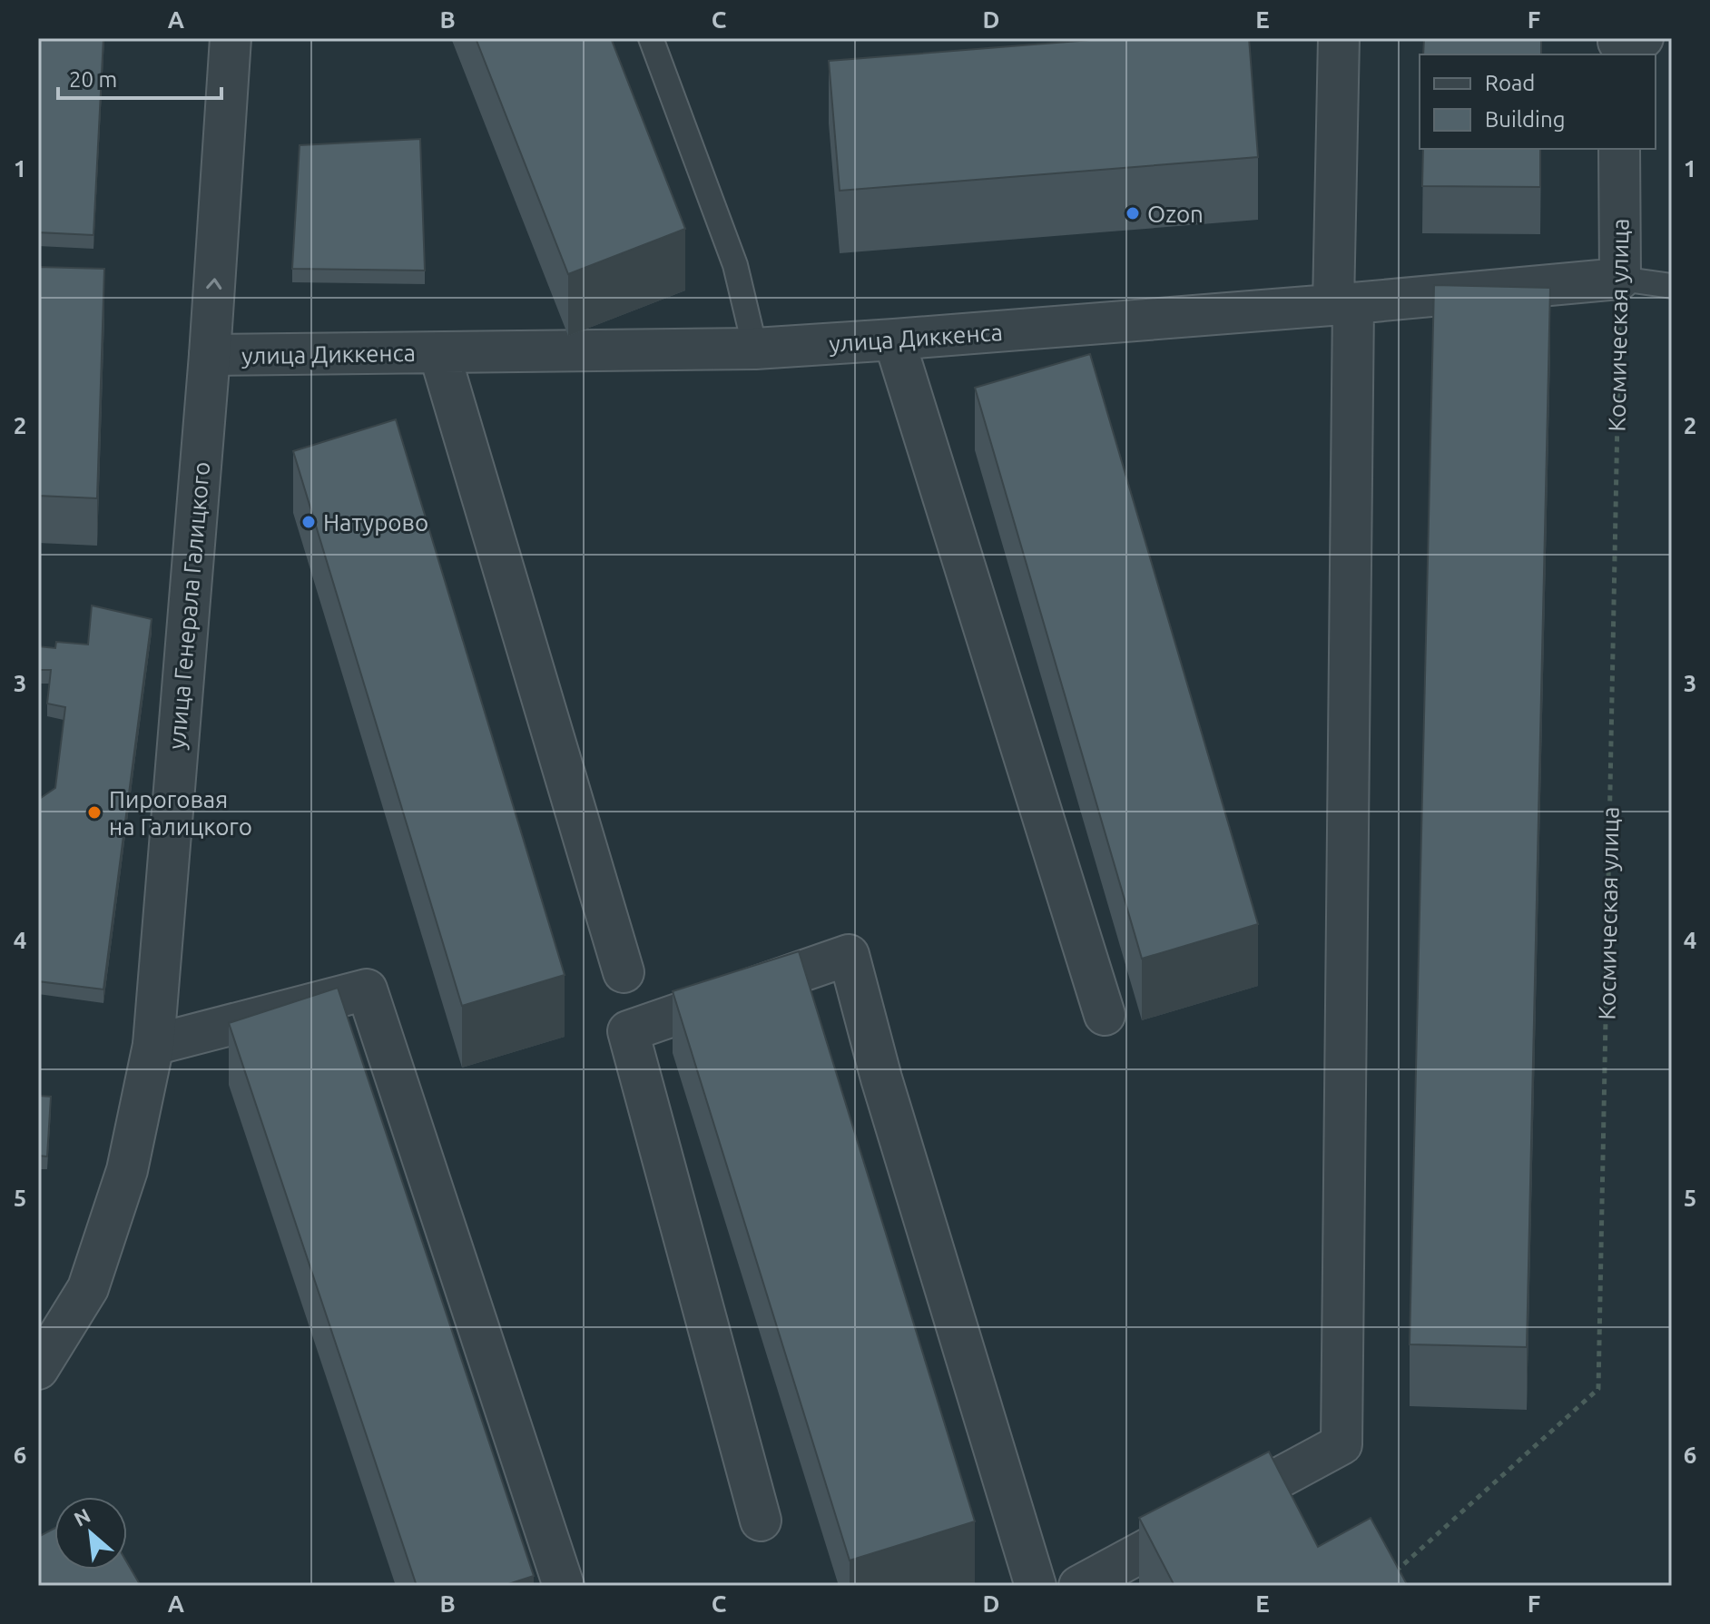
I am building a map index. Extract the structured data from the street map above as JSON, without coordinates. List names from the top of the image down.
{
  "streets": {
    "street": ["Космическая улица", "улица Диккенса", "улица Генерала Галицкого"]
  },
  "crossings": [
    ["Космическая улица", "улица Диккенса"],
    ["улица Диккенса", "улица Генерала Галицкого"]
  ],
  "places": ["Ozon", "Натурово", "Пироговая на Галицкого"],
  "legend": ["Road", "Building"],
  "scale_bar": "20 m",
  "north": "top left",
  "grid": {
    "columns": [
      "A",
      "B",
      "C",
      "D",
      "E",
      "F"
    ],
    "rows": [
      "1",
      "2",
      "3",
      "4",
      "5",
      "6"
    ]
  }
}
